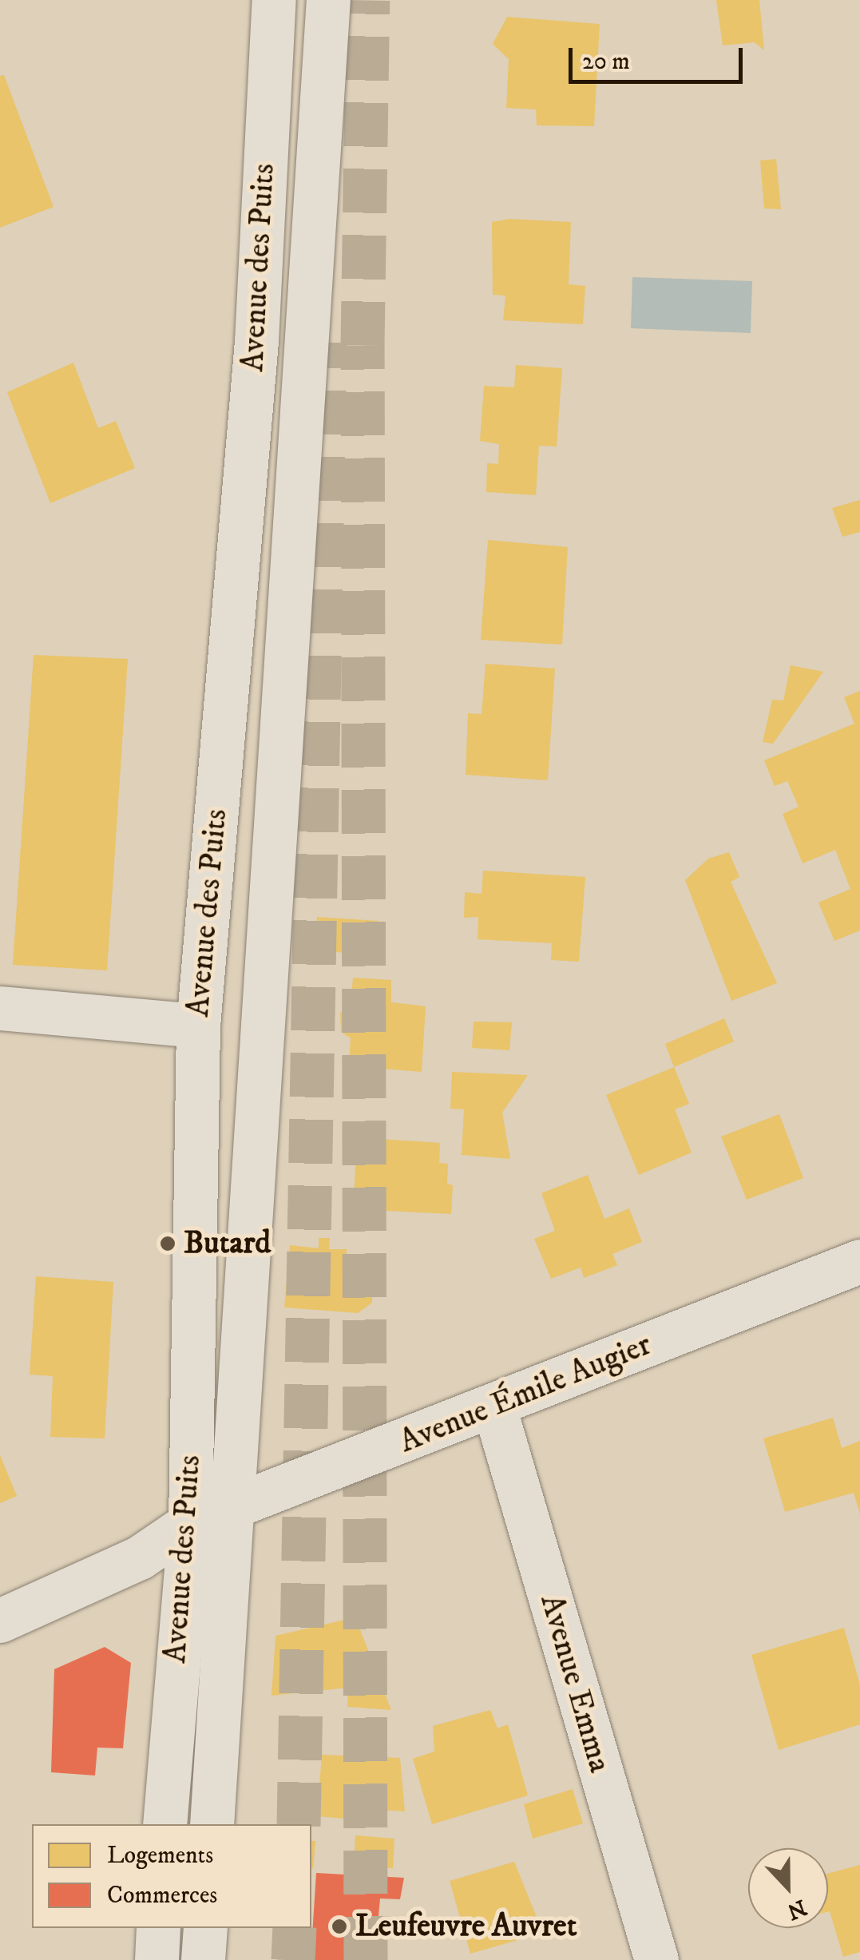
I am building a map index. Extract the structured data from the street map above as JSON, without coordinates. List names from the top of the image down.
{
  "streets": {
    "street": ["Avenue des Puits", "Avenue Émile Augier", "Avenue Emma"]
  },
  "crossings": [
    ["Avenue des Puits", "Avenue Émile Augier"],
    ["Avenue Émile Augier", "Avenue Emma"]
  ],
  "places": ["Butard", "Leufeuvre Auvret"],
  "legend": ["Logements", "Commerces"],
  "scale_bar": "20 m",
  "north": "bottom"
}
